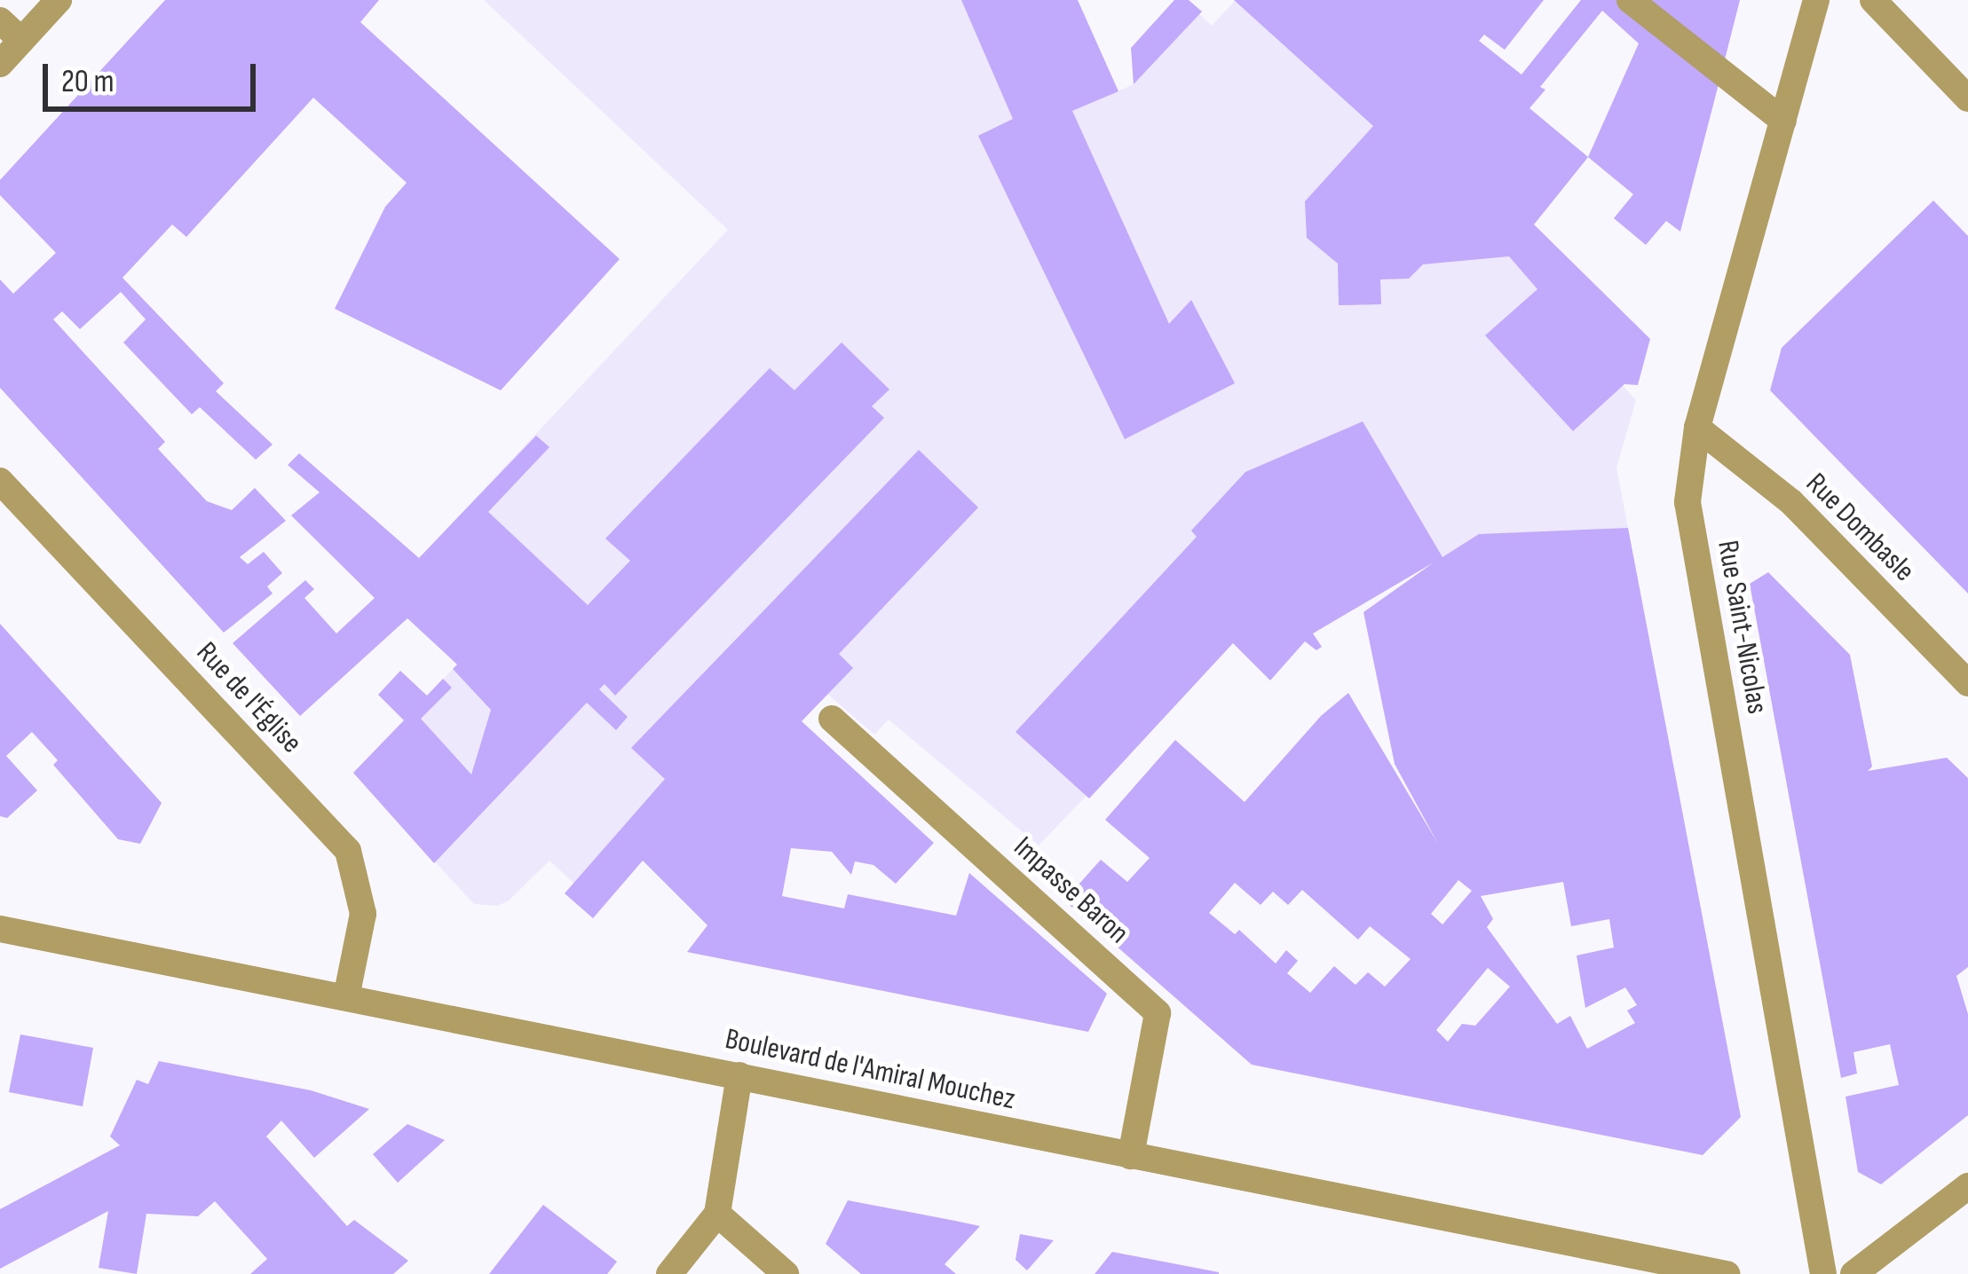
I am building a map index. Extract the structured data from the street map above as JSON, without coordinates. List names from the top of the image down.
{
  "streets": {
    "street": [
      "Rue Dombasle",
      "Rue Saint-Nicolas",
      "Rue de l'Église",
      "Impasse Baron",
      "Boulevard de l'Amiral Mouchez"
    ]
  },
  "crossings": [
    ["Rue Dombasle", "Rue Saint-Nicolas"],
    ["Rue de l'Église", "Boulevard de l'Amiral Mouchez"],
    ["Impasse Baron", "Boulevard de l'Amiral Mouchez"]
  ],
  "scale_bar": "20 m"
}
